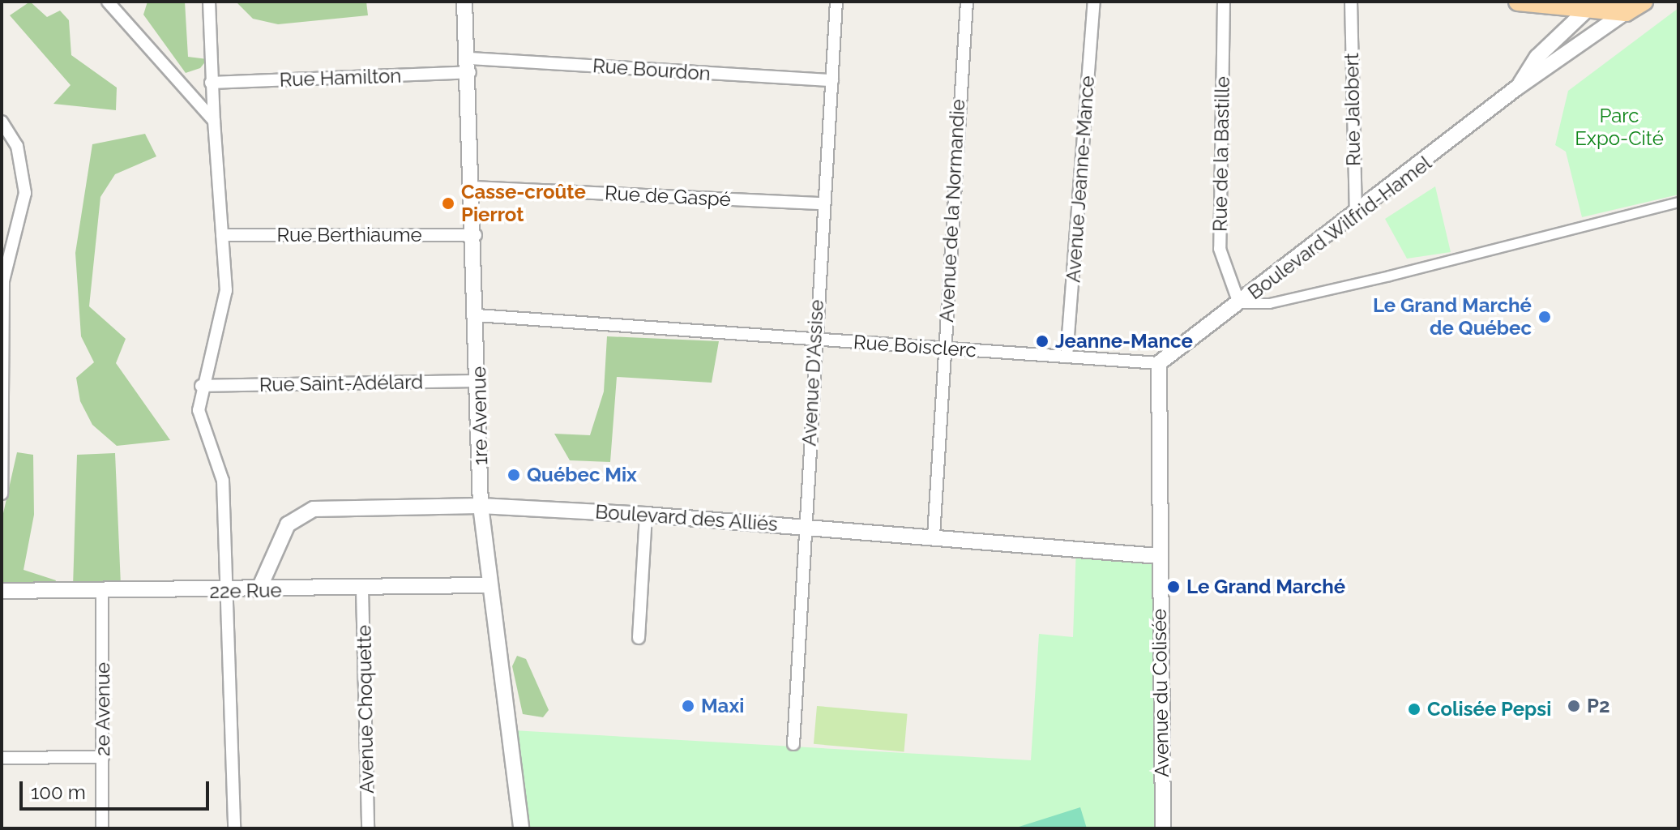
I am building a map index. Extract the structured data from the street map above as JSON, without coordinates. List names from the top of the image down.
{
  "streets": {
    "main road": ["Boulevard Wilfrid-Hamel"],
    "street": [
      "Rue Bourdon",
      "Rue Hamilton",
      "Rue Jalobert",
      "Rue de la Bastille",
      "Avenue Jeanne-Mance",
      "Rue de Gaspé",
      "Avenue de la Normandie",
      "Rue Berthiaume",
      "Rue Boisclerc",
      "Avenue D'Assise",
      "Rue Saint-Adélard",
      "1re Avenue",
      "Boulevard des Alliés",
      "22e Rue",
      "Avenue du Colisée",
      "2e Avenue",
      "Avenue Choquette"
    ]
  },
  "crossings": [
    ["Rue Bourdon", "Rue Hamilton"],
    ["Rue Bourdon", "Avenue D'Assise"],
    ["Rue Bourdon", "1re Avenue"],
    ["Rue Hamilton", "1re Avenue"],
    ["Rue Jalobert", "Boulevard Wilfrid-Hamel"],
    ["Rue de la Bastille", "Boulevard Wilfrid-Hamel"],
    ["Avenue Jeanne-Mance", "Rue Boisclerc"],
    ["Rue de Gaspé", "Avenue D'Assise"],
    ["Rue de Gaspé", "1re Avenue"],
    ["Avenue de la Normandie", "Rue Boisclerc"],
    ["Avenue de la Normandie", "Boulevard des Alliés"],
    ["Boulevard Wilfrid-Hamel", "Rue Boisclerc"],
    ["Boulevard Wilfrid-Hamel", "Avenue du Colisée"],
    ["Rue Berthiaume", "1re Avenue"],
    ["Rue Boisclerc", "Avenue D'Assise"],
    ["Rue Boisclerc", "1re Avenue"],
    ["Rue Boisclerc", "Avenue du Colisée"],
    ["Avenue D'Assise", "Boulevard des Alliés"],
    ["Rue Saint-Adélard", "1re Avenue"],
    ["1re Avenue", "Boulevard des Alliés"],
    ["1re Avenue", "22e Rue"],
    ["Boulevard des Alliés", "22e Rue"],
    ["Boulevard des Alliés", "Avenue du Colisée"],
    ["22e Rue", "2e Avenue"],
    ["22e Rue", "Avenue Choquette"]
  ],
  "parks": ["Parc Expo-Cité"],
  "places": [
    "Casse-croûte Pierrot",
    "Le Grand Marché de Québec",
    "Jeanne-Mance",
    "Québec Mix",
    "Le Grand Marché",
    "Maxi",
    "P2",
    "Colisée Pepsi"
  ],
  "scale_bar": "100 m"
}
